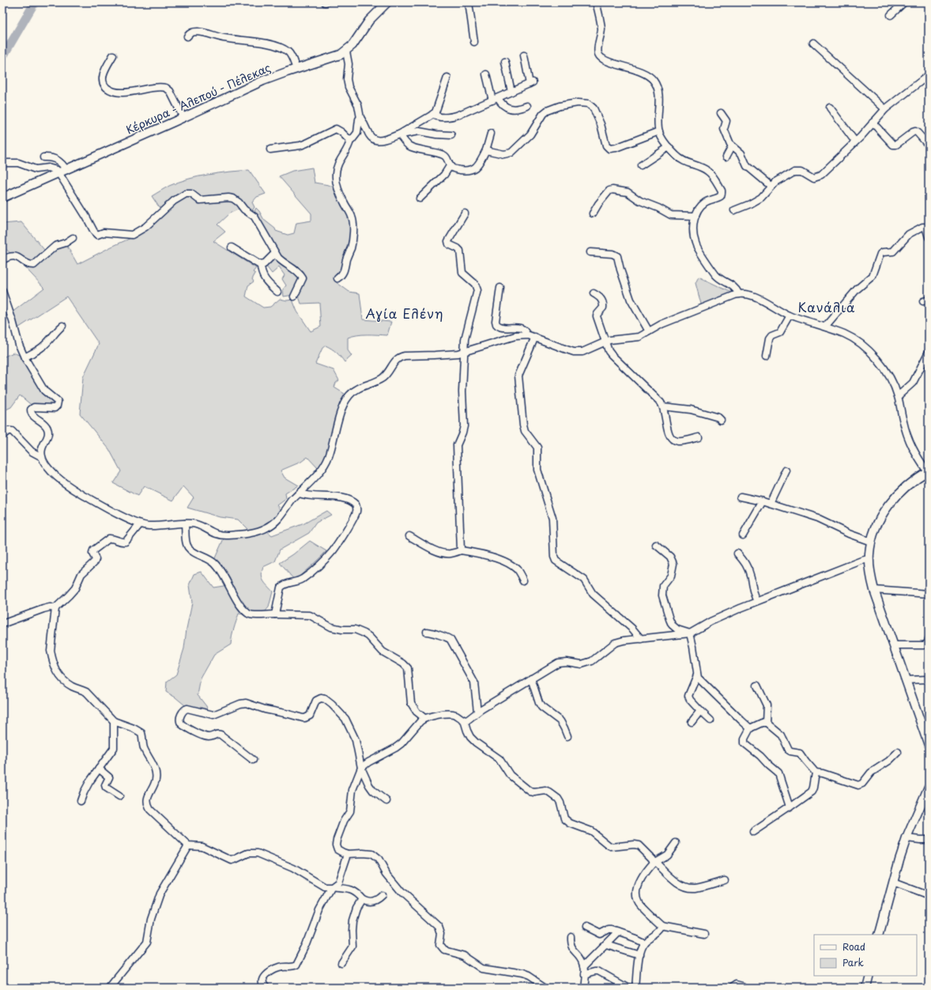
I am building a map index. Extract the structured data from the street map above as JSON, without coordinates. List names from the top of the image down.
{
  "streets": {
    "main road": ["Κέρκυρα - Αλεπού - Πέλεκας"]
  },
  "districts": ["Κανάλια", "Αγία Ελένη"],
  "legend": ["Road", "Park"]
}
